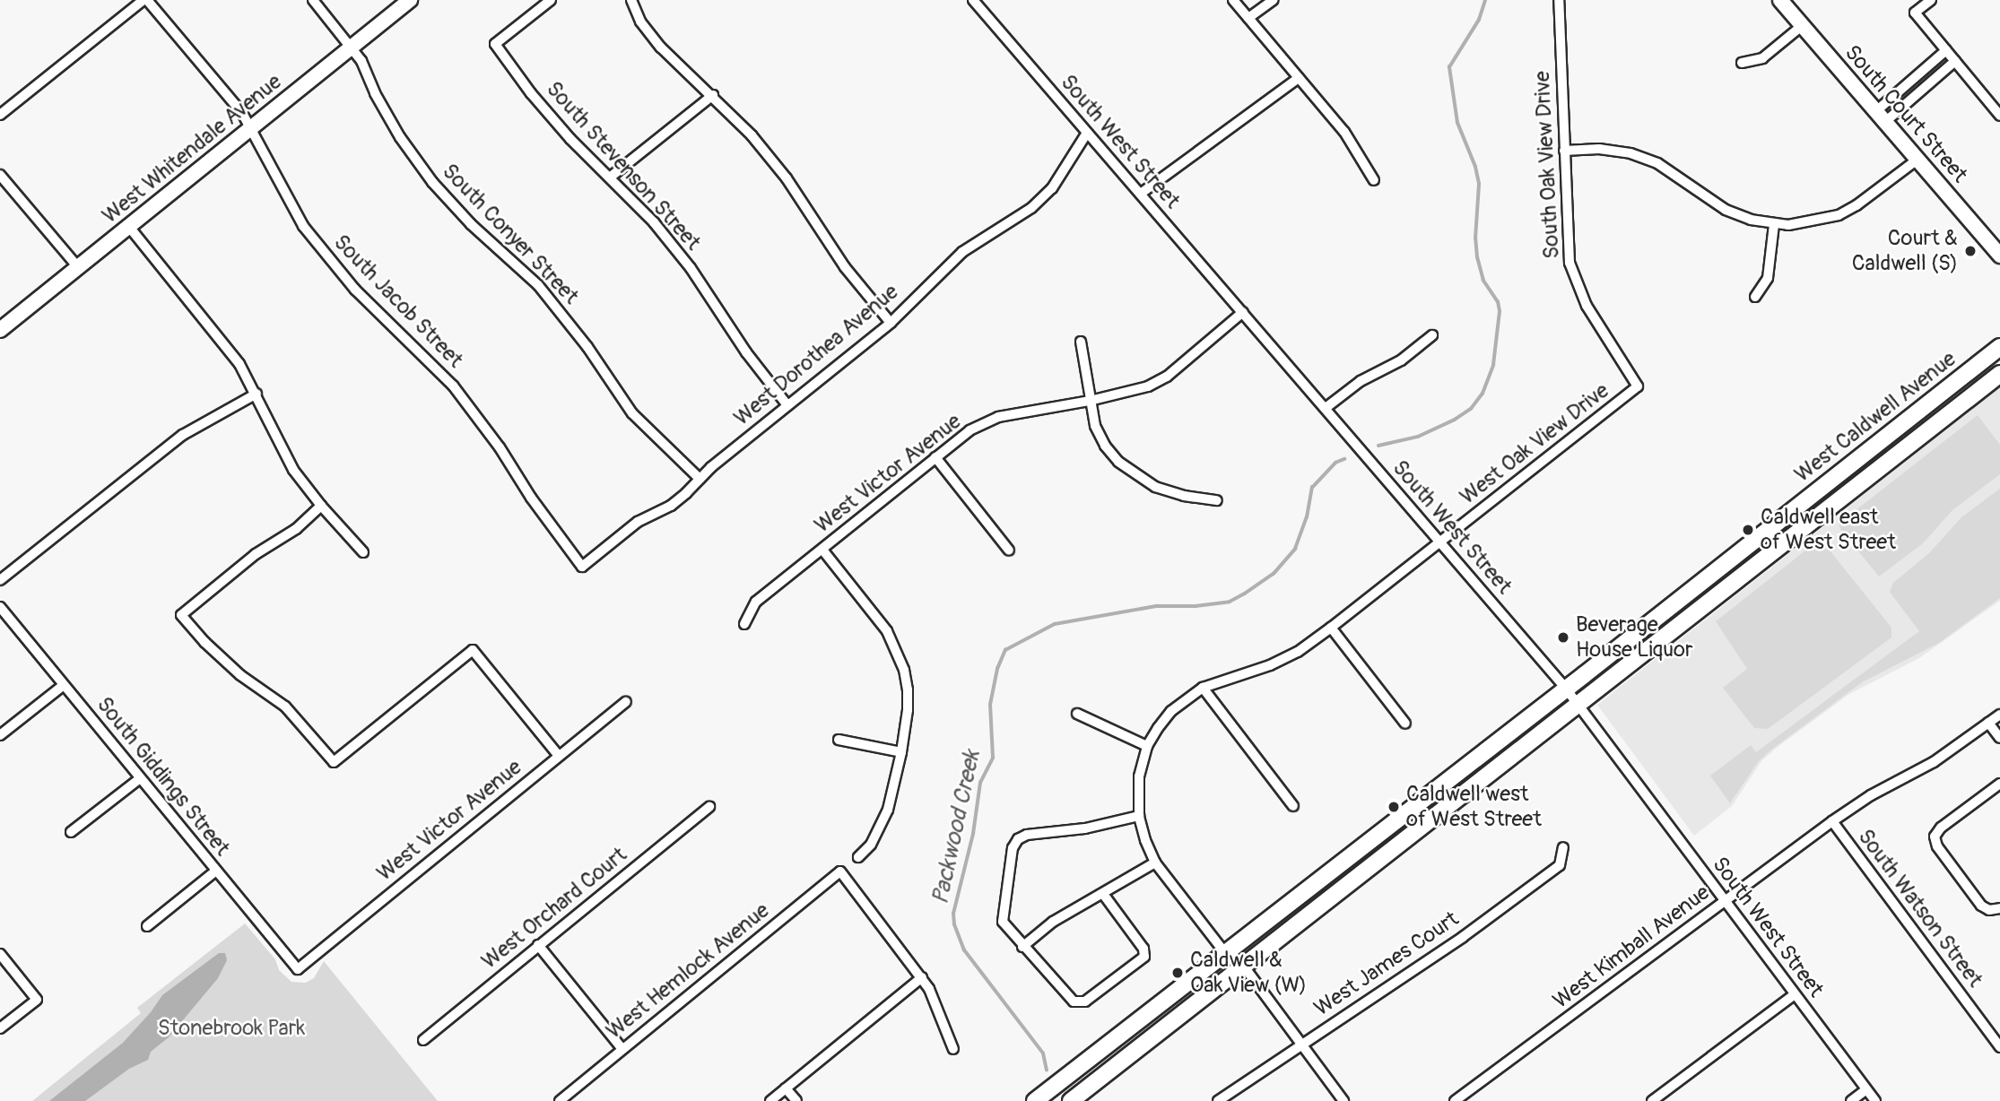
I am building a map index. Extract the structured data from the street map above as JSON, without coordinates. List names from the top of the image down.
{
  "streets": {
    "main road": ["West Caldwell Avenue"],
    "street": [
      "South Court Street",
      "South West Street",
      "West Whitendale Avenue",
      "South Oak View Drive",
      "South Stevenson Street",
      "South Conyer Street",
      "South Jacob Street",
      "West Dorothea Avenue",
      "West Oak View Drive",
      "West Victor Avenue",
      "South Giddings Street",
      "West Orchard Court",
      "South Watson Street",
      "West Kimball Avenue",
      "West James Court",
      "West Hemlock Avenue"
    ]
  },
  "crossings": [
    ["South West Street", "West Dorothea Avenue"],
    ["South West Street", "West Caldwell Avenue"],
    ["South West Street", "West Oak View Drive"],
    ["South West Street", "West Victor Avenue"],
    ["South West Street", "West Kimball Avenue"],
    ["West Whitendale Avenue", "South Conyer Street"],
    ["West Whitendale Avenue", "South Jacob Street"],
    ["South Oak View Drive", "West Oak View Drive"],
    ["South Stevenson Street", "West Dorothea Avenue"],
    ["South Conyer Street", "West Dorothea Avenue"],
    ["South Jacob Street", "West Dorothea Avenue"],
    ["West Victor Avenue", "South Giddings Street"],
    ["South Watson Street", "West Kimball Avenue"]
  ],
  "water": ["Packwood Creek"],
  "parks": ["Stonebrook Park"],
  "places": [
    "Court & Caldwell (S)",
    "Caldwell east of West Street",
    "Beverage House Liquor",
    "Caldwell west of West Street",
    "Caldwell & Oak View (W)"
  ]
}
